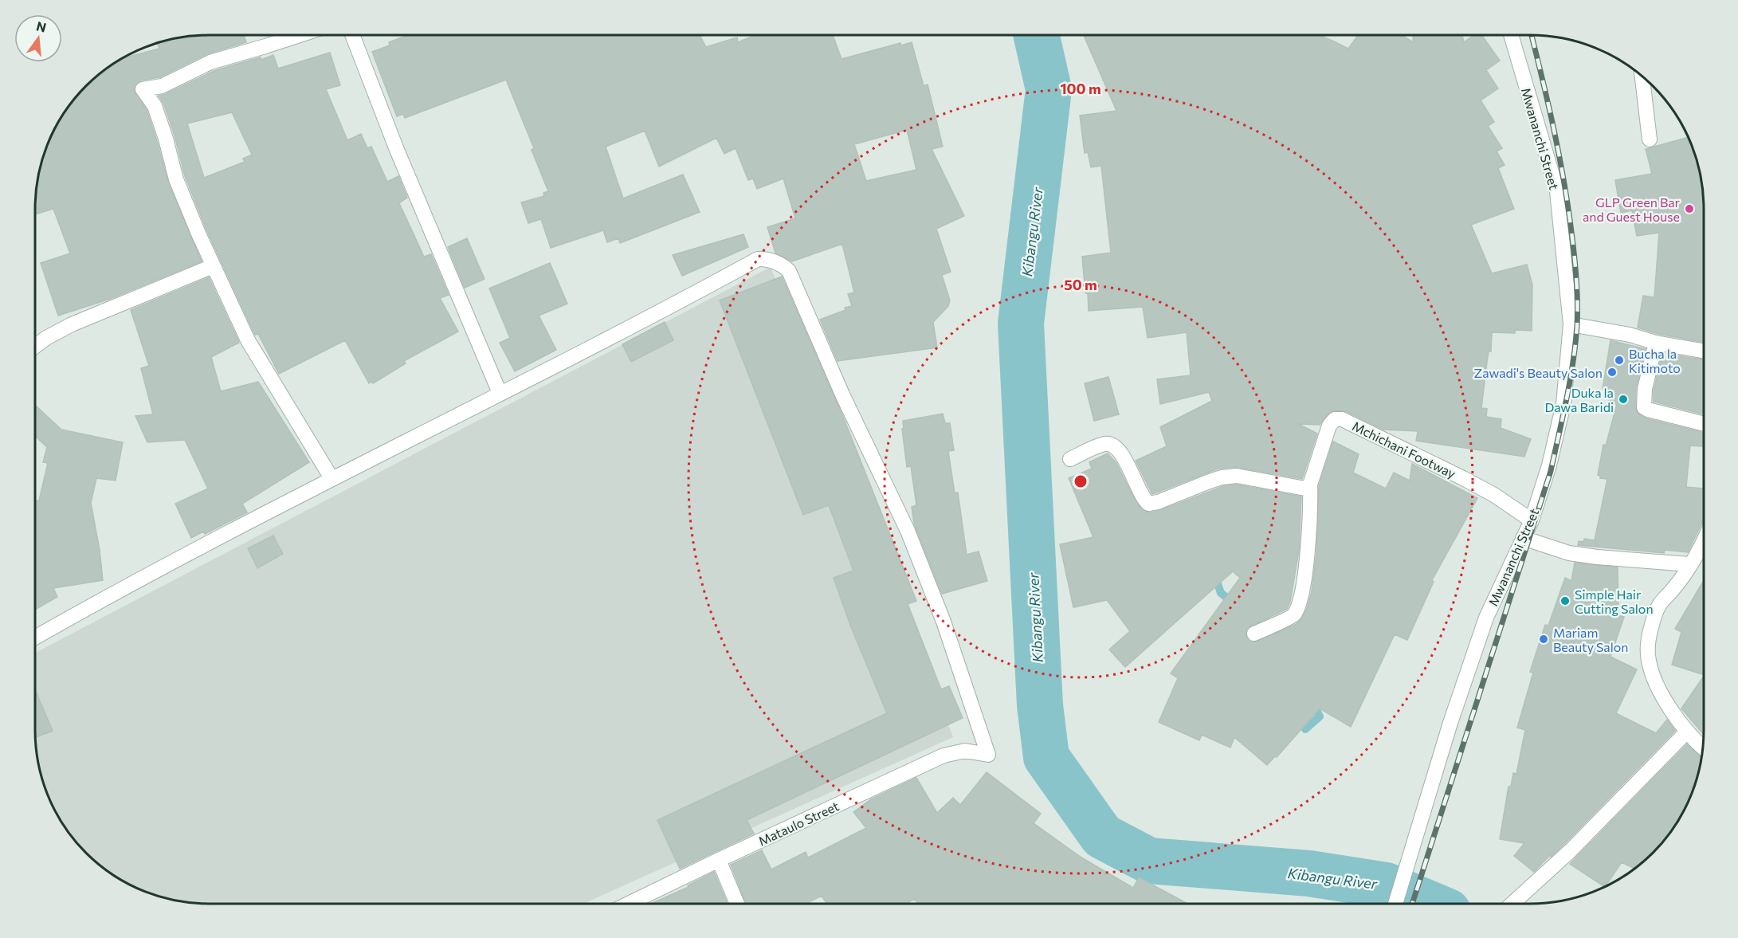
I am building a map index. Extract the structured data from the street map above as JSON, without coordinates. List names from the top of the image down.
{
  "streets": {
    "street": ["Mwananchi Street", "Mchichani Footway", "Mataulo Street"]
  },
  "crossings": [
    ["Mwananchi Street", "Mchichani Footway"]
  ],
  "water": ["Kibangu River"],
  "places": [
    "GLP Green Bar and Guest House",
    "Bucha la Kitimoto",
    "Zawadi's Beauty Salon",
    "Duka la Dawa Baridi",
    "Simple Hair Cutting Salon",
    "Mariam Beauty Salon"
  ],
  "north": "top",
  "rings": ["100 m", "50 m"]
}
